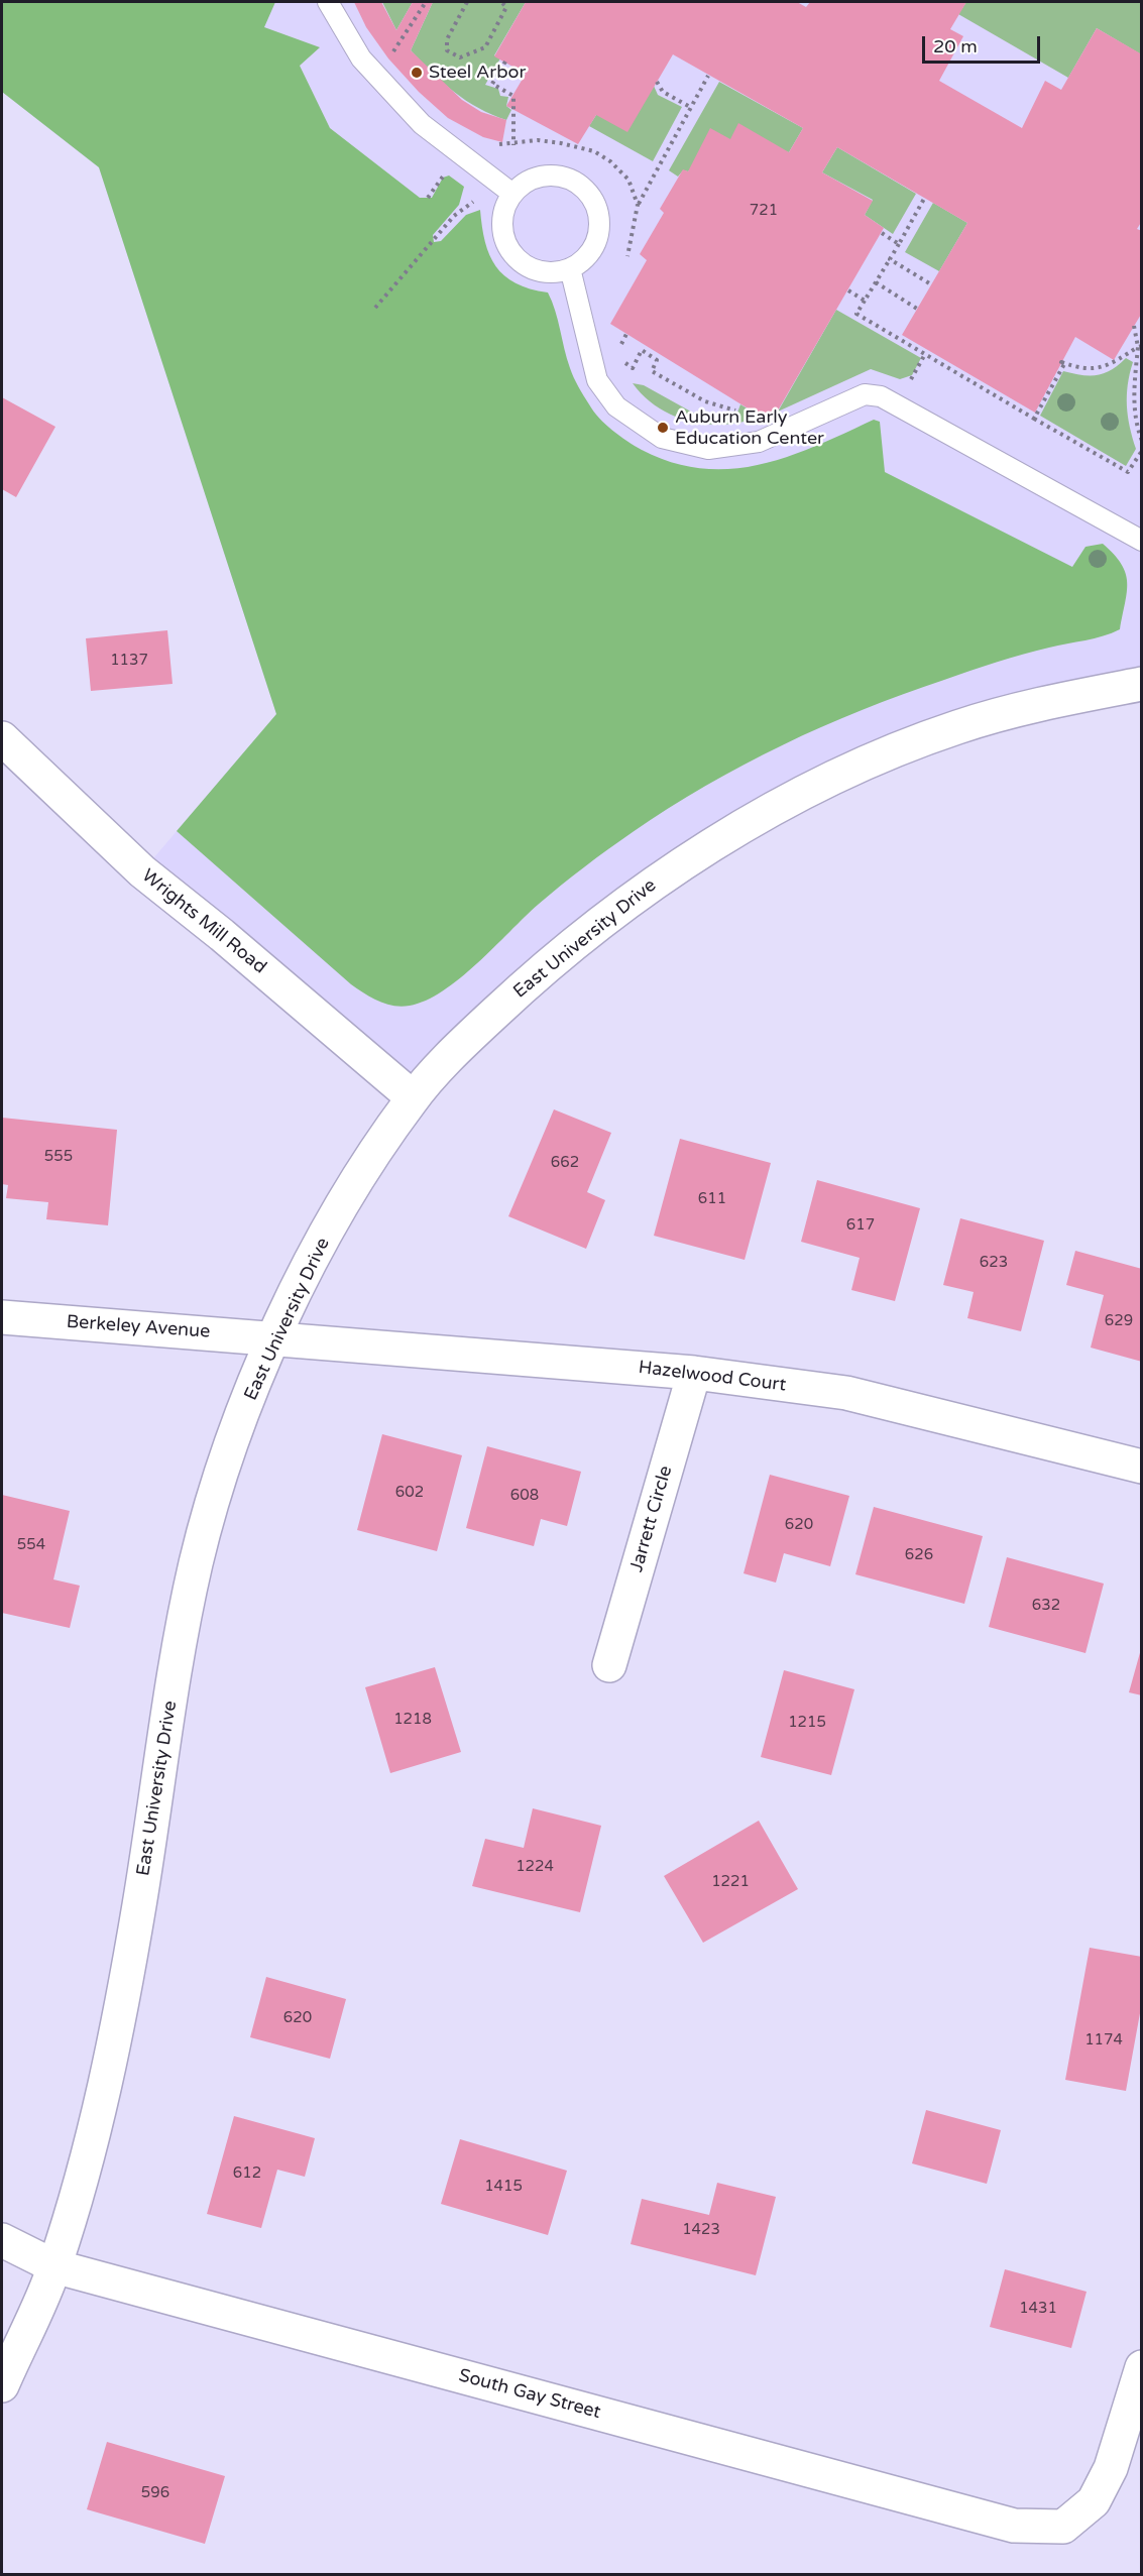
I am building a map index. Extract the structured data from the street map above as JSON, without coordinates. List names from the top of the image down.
{
  "streets": {
    "street": [
      "Wrights Mill Road",
      "East University Drive",
      "Berkeley Avenue",
      "Hazelwood Court",
      "Jarrett Circle",
      "South Gay Street"
    ]
  },
  "crossings": [
    ["Wrights Mill Road", "East University Drive"],
    ["East University Drive", "Berkeley Avenue"],
    ["East University Drive", "Hazelwood Court"],
    ["East University Drive", "South Gay Street"],
    ["Berkeley Avenue", "Hazelwood Court"],
    ["Hazelwood Court", "Jarrett Circle"]
  ],
  "places": ["Steel Arbor", "Auburn Early Education Center"],
  "house_numbers": [
    "721",
    "1137",
    "555",
    "662",
    "611",
    "617",
    "623",
    "629",
    "602",
    "608",
    "620",
    "554",
    "626",
    "632",
    "1218",
    "1215",
    "1224",
    "1221",
    "620",
    "1174",
    "612",
    "1415",
    "1423",
    "1431",
    "596"
  ],
  "scale_bar": "20 m"
}
